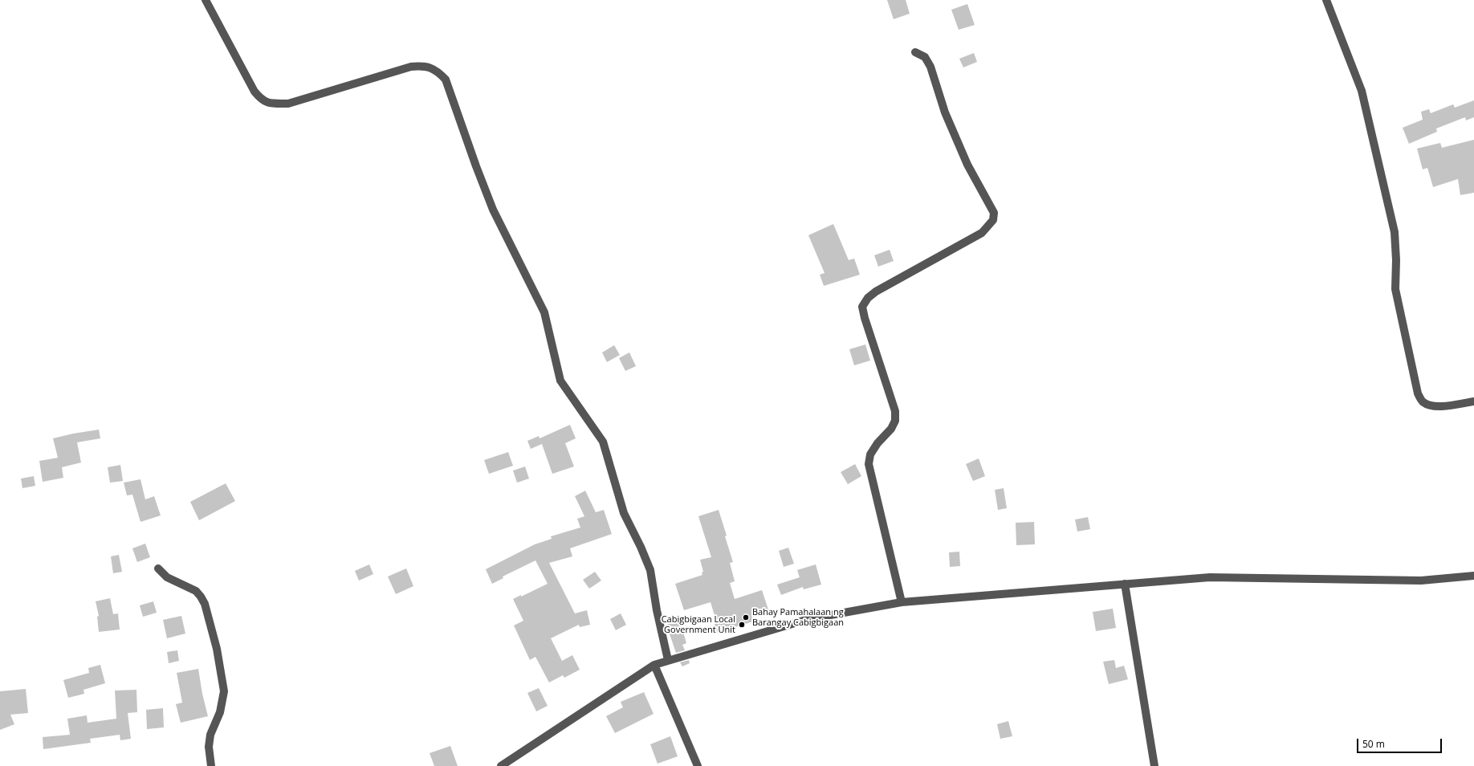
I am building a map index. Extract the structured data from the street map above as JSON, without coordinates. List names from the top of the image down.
{
  "places": ["Bahay Pamahalaan ng Barangay Cabigbigaan", "Cabigbigaan Local Government Unit"],
  "scale_bar": "50 m"
}
